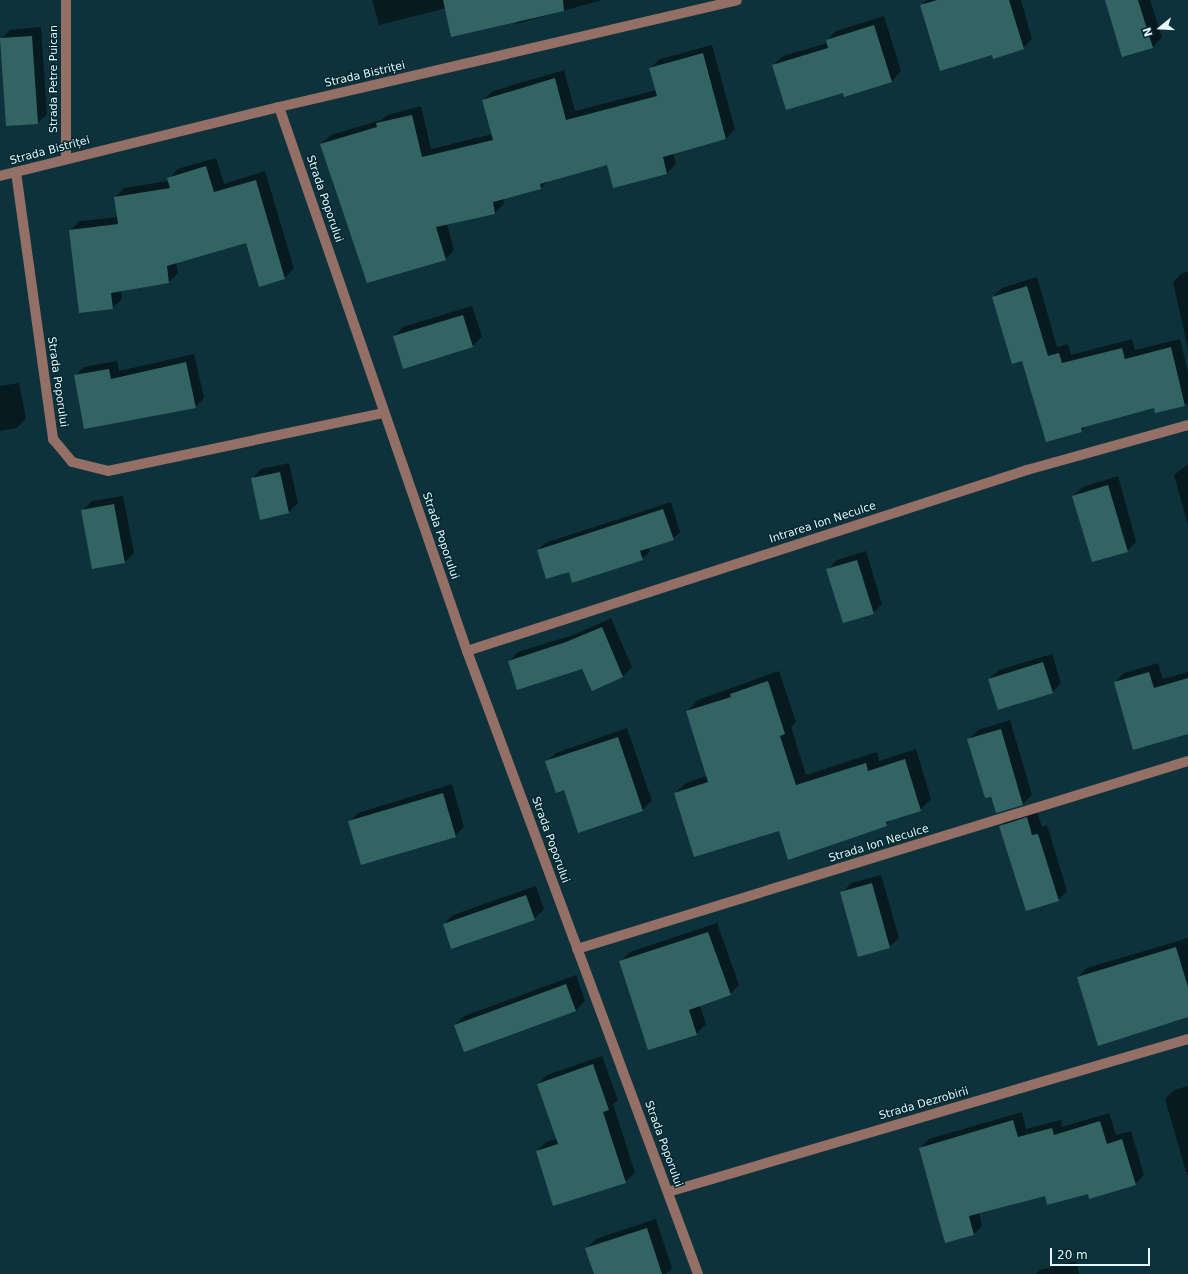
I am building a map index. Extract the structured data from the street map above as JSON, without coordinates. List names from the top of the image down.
{
  "streets": {
    "street": [
      "Strada Bistriței",
      "Strada Petre Puican",
      "Strada Poporului",
      "Intrarea Ion Neculce",
      "Strada Ion Neculce",
      "Strada Dezrobirii"
    ]
  },
  "crossings": [
    ["Strada Bistriței", "Strada Petre Puican"],
    ["Strada Bistriței", "Strada Poporului"],
    ["Strada Poporului", "Intrarea Ion Neculce"],
    ["Strada Poporului", "Strada Ion Neculce"],
    ["Strada Poporului", "Strada Dezrobirii"]
  ],
  "scale_bar": "20 m",
  "north": "left"
}
